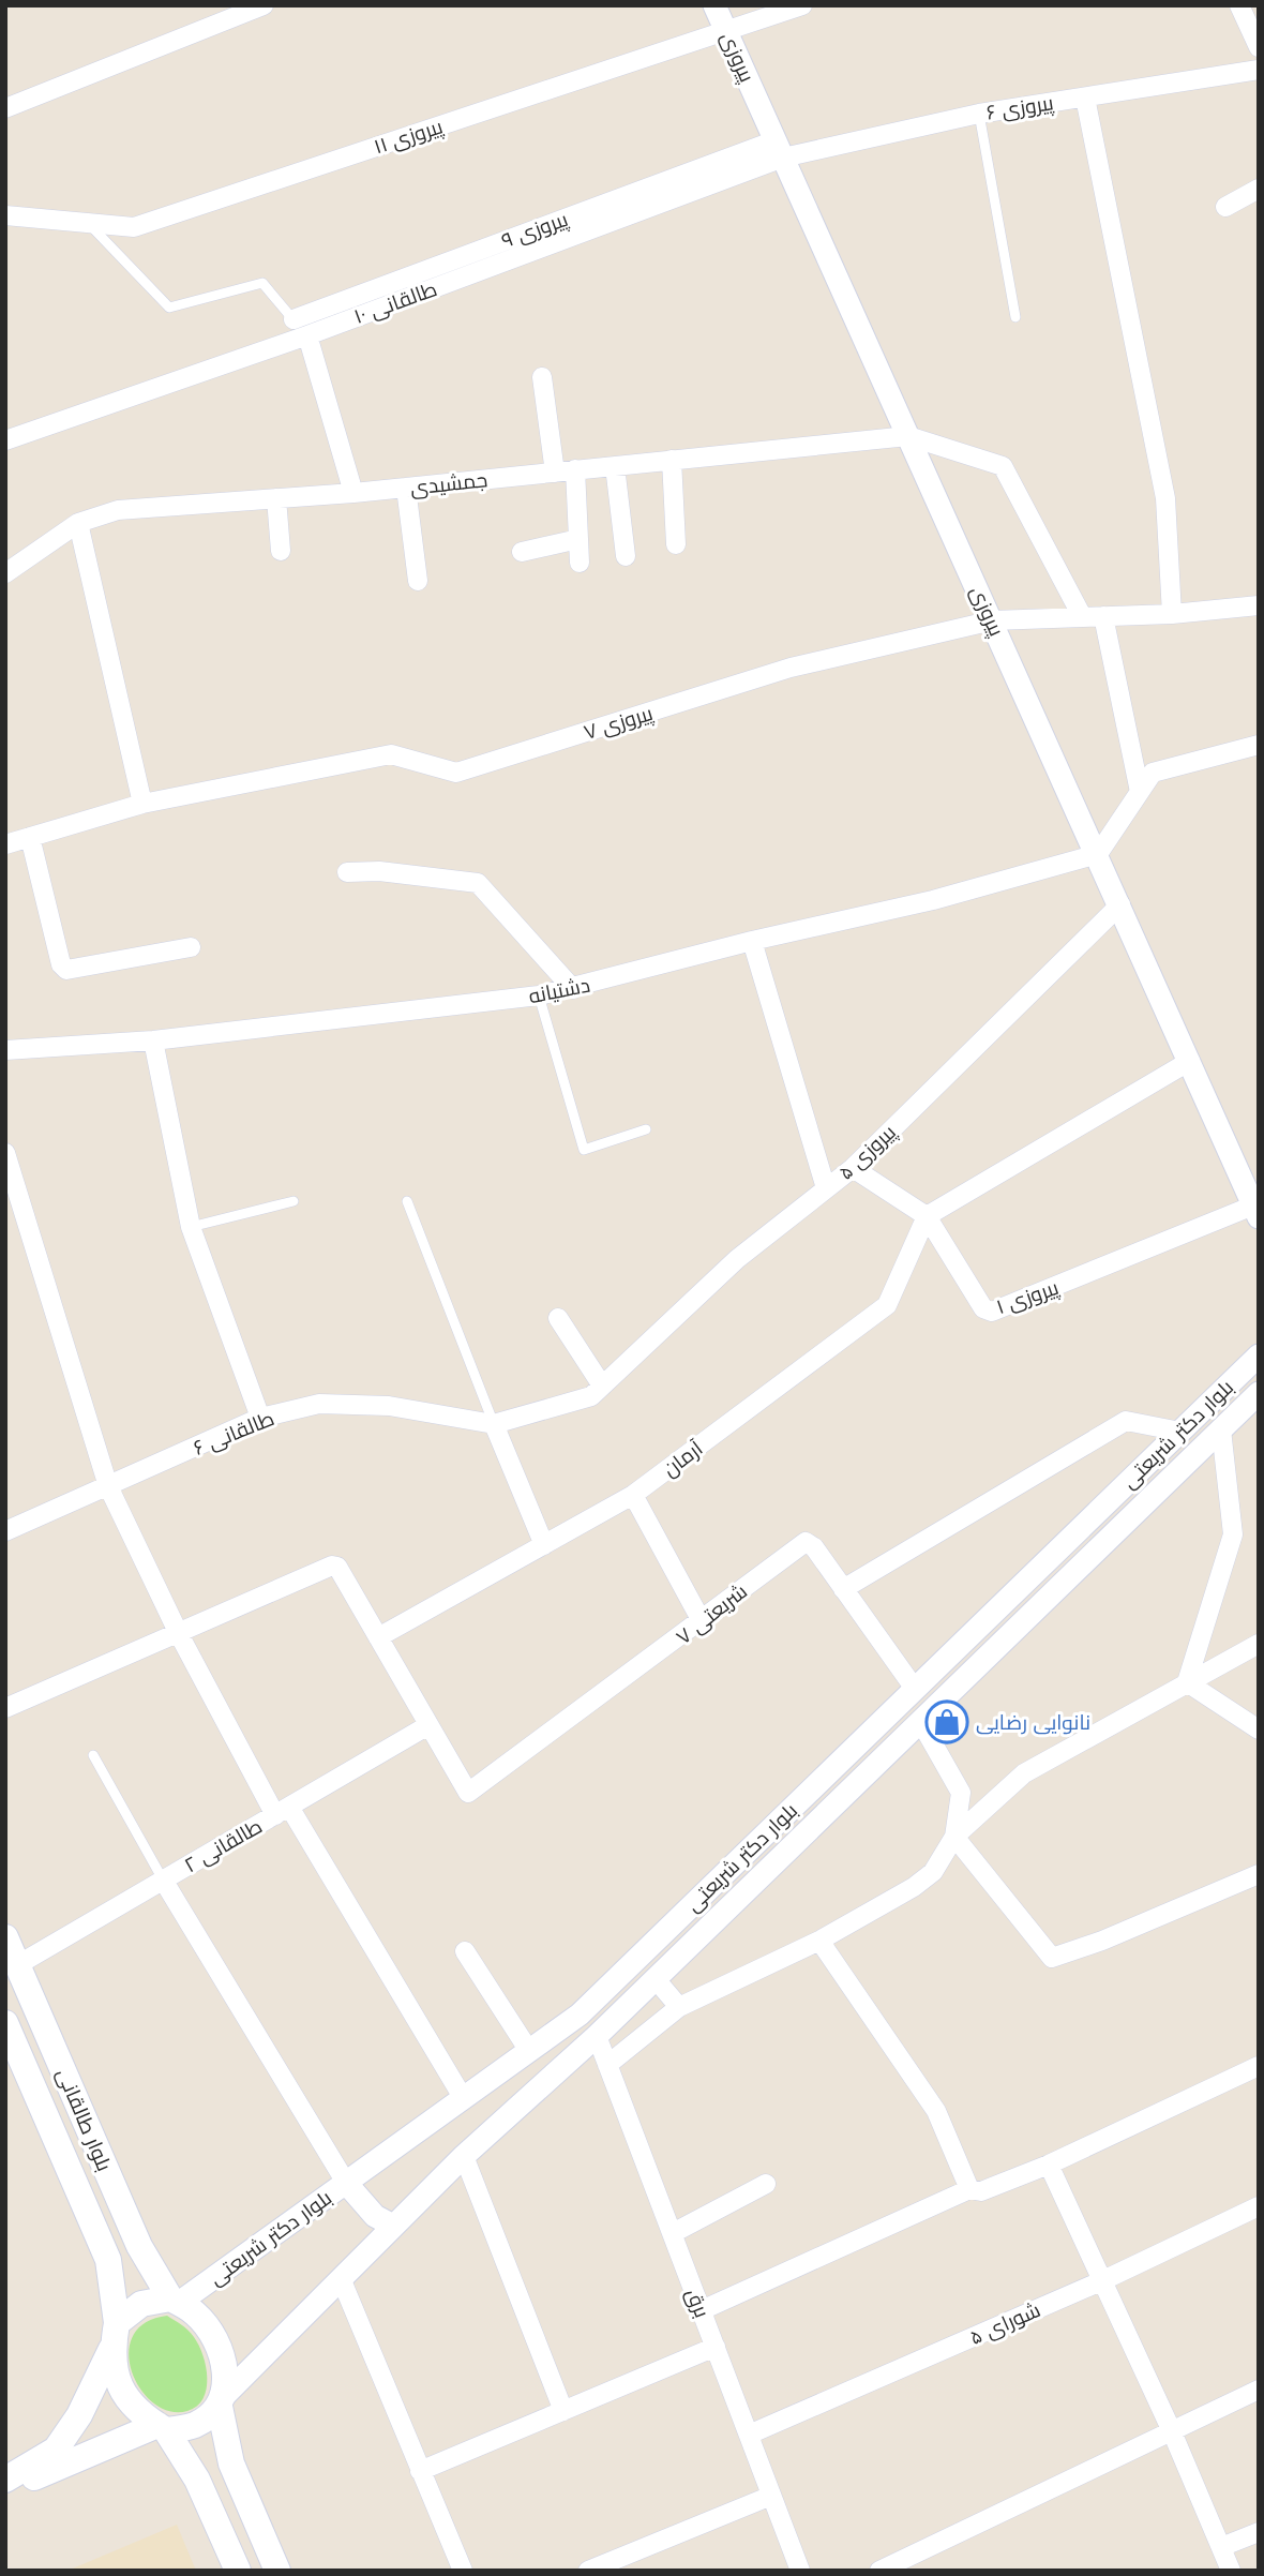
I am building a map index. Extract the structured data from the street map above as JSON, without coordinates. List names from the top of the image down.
{
  "streets": {
    "main road": ["بلوار طالقانی"],
    "street": [
      "پیروزی",
      "پیروزی ۶",
      "پیروزی ۱۱",
      "پیروزی ۹",
      "طالقانی ۱۰",
      "جمشیدی",
      "پیروزی ۷",
      "دشتیانه",
      "پیروزی ۵",
      "پیروزی ۱",
      "طالقانی ۶",
      "بلوار دکتر شریعتی",
      "آرمان",
      "شریعتی ۷",
      "طالقانی ۲",
      "برق",
      "شورای ۵"
    ]
  },
  "crossings": [
    ["پیروزی", "پیروزی ۶"],
    ["پیروزی", "پیروزی ۱۱"],
    ["پیروزی", "پیروزی ۹"],
    ["پیروزی", "طالقانی ۱۰"],
    ["پیروزی", "جمشیدی"],
    ["پیروزی", "پیروزی ۷"],
    ["پیروزی", "دشتیانه"],
    ["پیروزی", "پیروزی ۵"],
    ["پیروزی", "پیروزی ۱"],
    ["پیروزی ۶", "پیروزی ۹"],
    ["پیروزی ۶", "طالقانی ۱۰"],
    ["پیروزی ۹", "طالقانی ۱۰"],
    ["پیروزی ۵", "پیروزی ۱"],
    ["پیروزی ۵", "طالقانی ۶"],
    ["پیروزی ۱", "آرمان"],
    ["بلوار دکتر شریعتی", "شریعتی ۷"],
    ["بلوار دکتر شریعتی", "بلوار طالقانی"],
    ["بلوار دکتر شریعتی", "برق"],
    ["شریعتی ۷", "طالقانی ۲"],
    ["طالقانی ۲", "بلوار طالقانی"],
    ["برق", "شورای ۵"]
  ],
  "places": {
    "shop": ["نانوایی رضایی"]
  }
}
